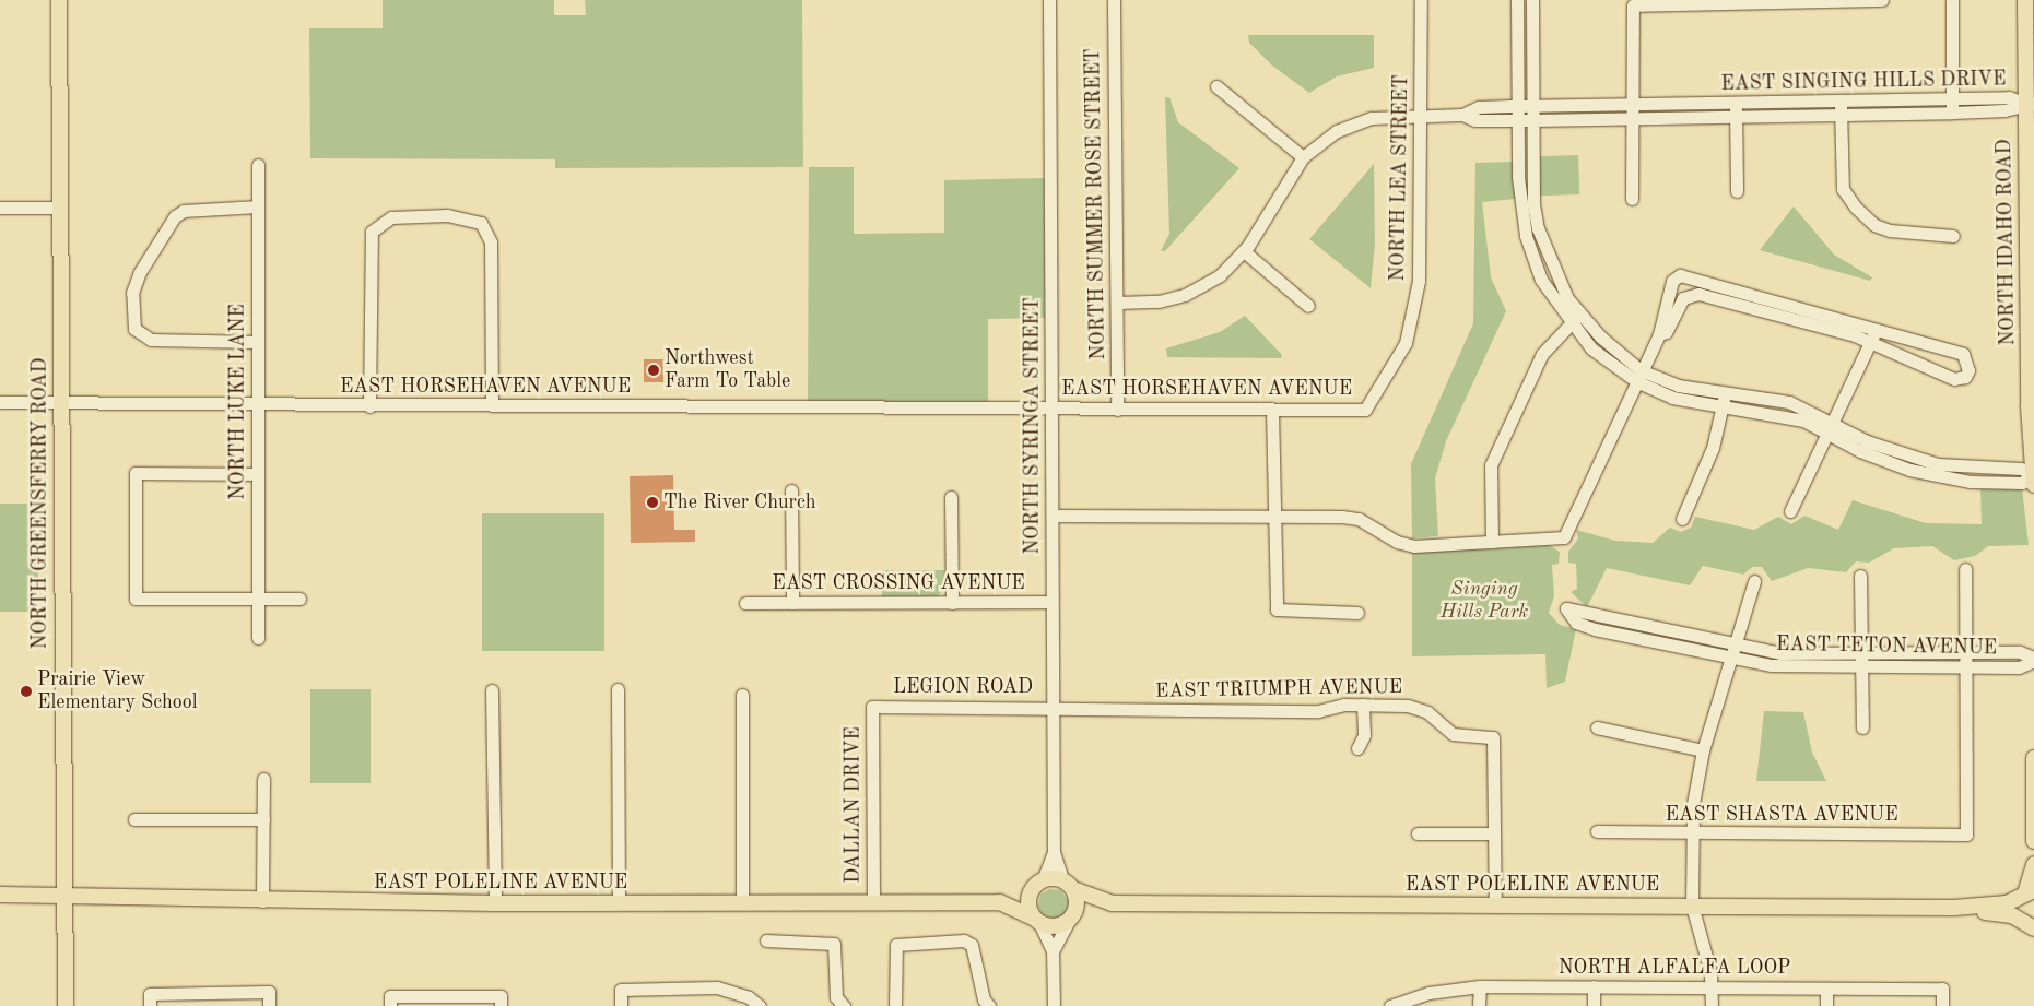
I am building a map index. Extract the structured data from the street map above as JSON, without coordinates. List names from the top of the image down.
{
  "streets": {
    "main road": ["NORTH IDAHO ROAD", "NORTH GREENSFERRY ROAD", "EAST POLELINE AVENUE"],
    "street": [
      "EAST SINGING HILLS DRIVE",
      "NORTH LEA STREET",
      "NORTH SUMMER ROSE STREET",
      "EAST HORSEHAVEN AVENUE",
      "NORTH LUKE LANE",
      "NORTH SYRINGA STREET",
      "EAST CROSSING AVENUE",
      "EAST TETON AVENUE",
      "LEGION ROAD",
      "EAST TRIUMPH AVENUE",
      "DALLAN DRIVE",
      "EAST SHASTA AVENUE",
      "NORTH ALFALFA LOOP"
    ]
  },
  "crossings": [
    ["EAST SINGING HILLS DRIVE", "NORTH LEA STREET"],
    ["EAST SINGING HILLS DRIVE", "NORTH SUMMER ROSE STREET"],
    ["EAST SINGING HILLS DRIVE", "NORTH IDAHO ROAD"],
    ["NORTH LEA STREET", "EAST HORSEHAVEN AVENUE"],
    ["NORTH SUMMER ROSE STREET", "EAST HORSEHAVEN AVENUE"],
    ["EAST HORSEHAVEN AVENUE", "NORTH LUKE LANE"],
    ["EAST HORSEHAVEN AVENUE", "NORTH SYRINGA STREET"],
    ["EAST HORSEHAVEN AVENUE", "NORTH GREENSFERRY ROAD"],
    ["NORTH SYRINGA STREET", "EAST CROSSING AVENUE"],
    ["NORTH SYRINGA STREET", "LEGION ROAD"],
    ["NORTH SYRINGA STREET", "EAST TRIUMPH AVENUE"],
    ["NORTH SYRINGA STREET", "EAST POLELINE AVENUE"],
    ["NORTH GREENSFERRY ROAD", "EAST POLELINE AVENUE"],
    ["EAST TETON AVENUE", "EAST SHASTA AVENUE"],
    ["LEGION ROAD", "EAST TRIUMPH AVENUE"],
    ["LEGION ROAD", "DALLAN DRIVE"],
    ["EAST TRIUMPH AVENUE", "EAST POLELINE AVENUE"],
    ["DALLAN DRIVE", "EAST POLELINE AVENUE"]
  ],
  "parks": ["Singing Hills Park"],
  "places": ["Northwest Farm To Table", "The River Church", "Prairie View Elementary School"]
}
